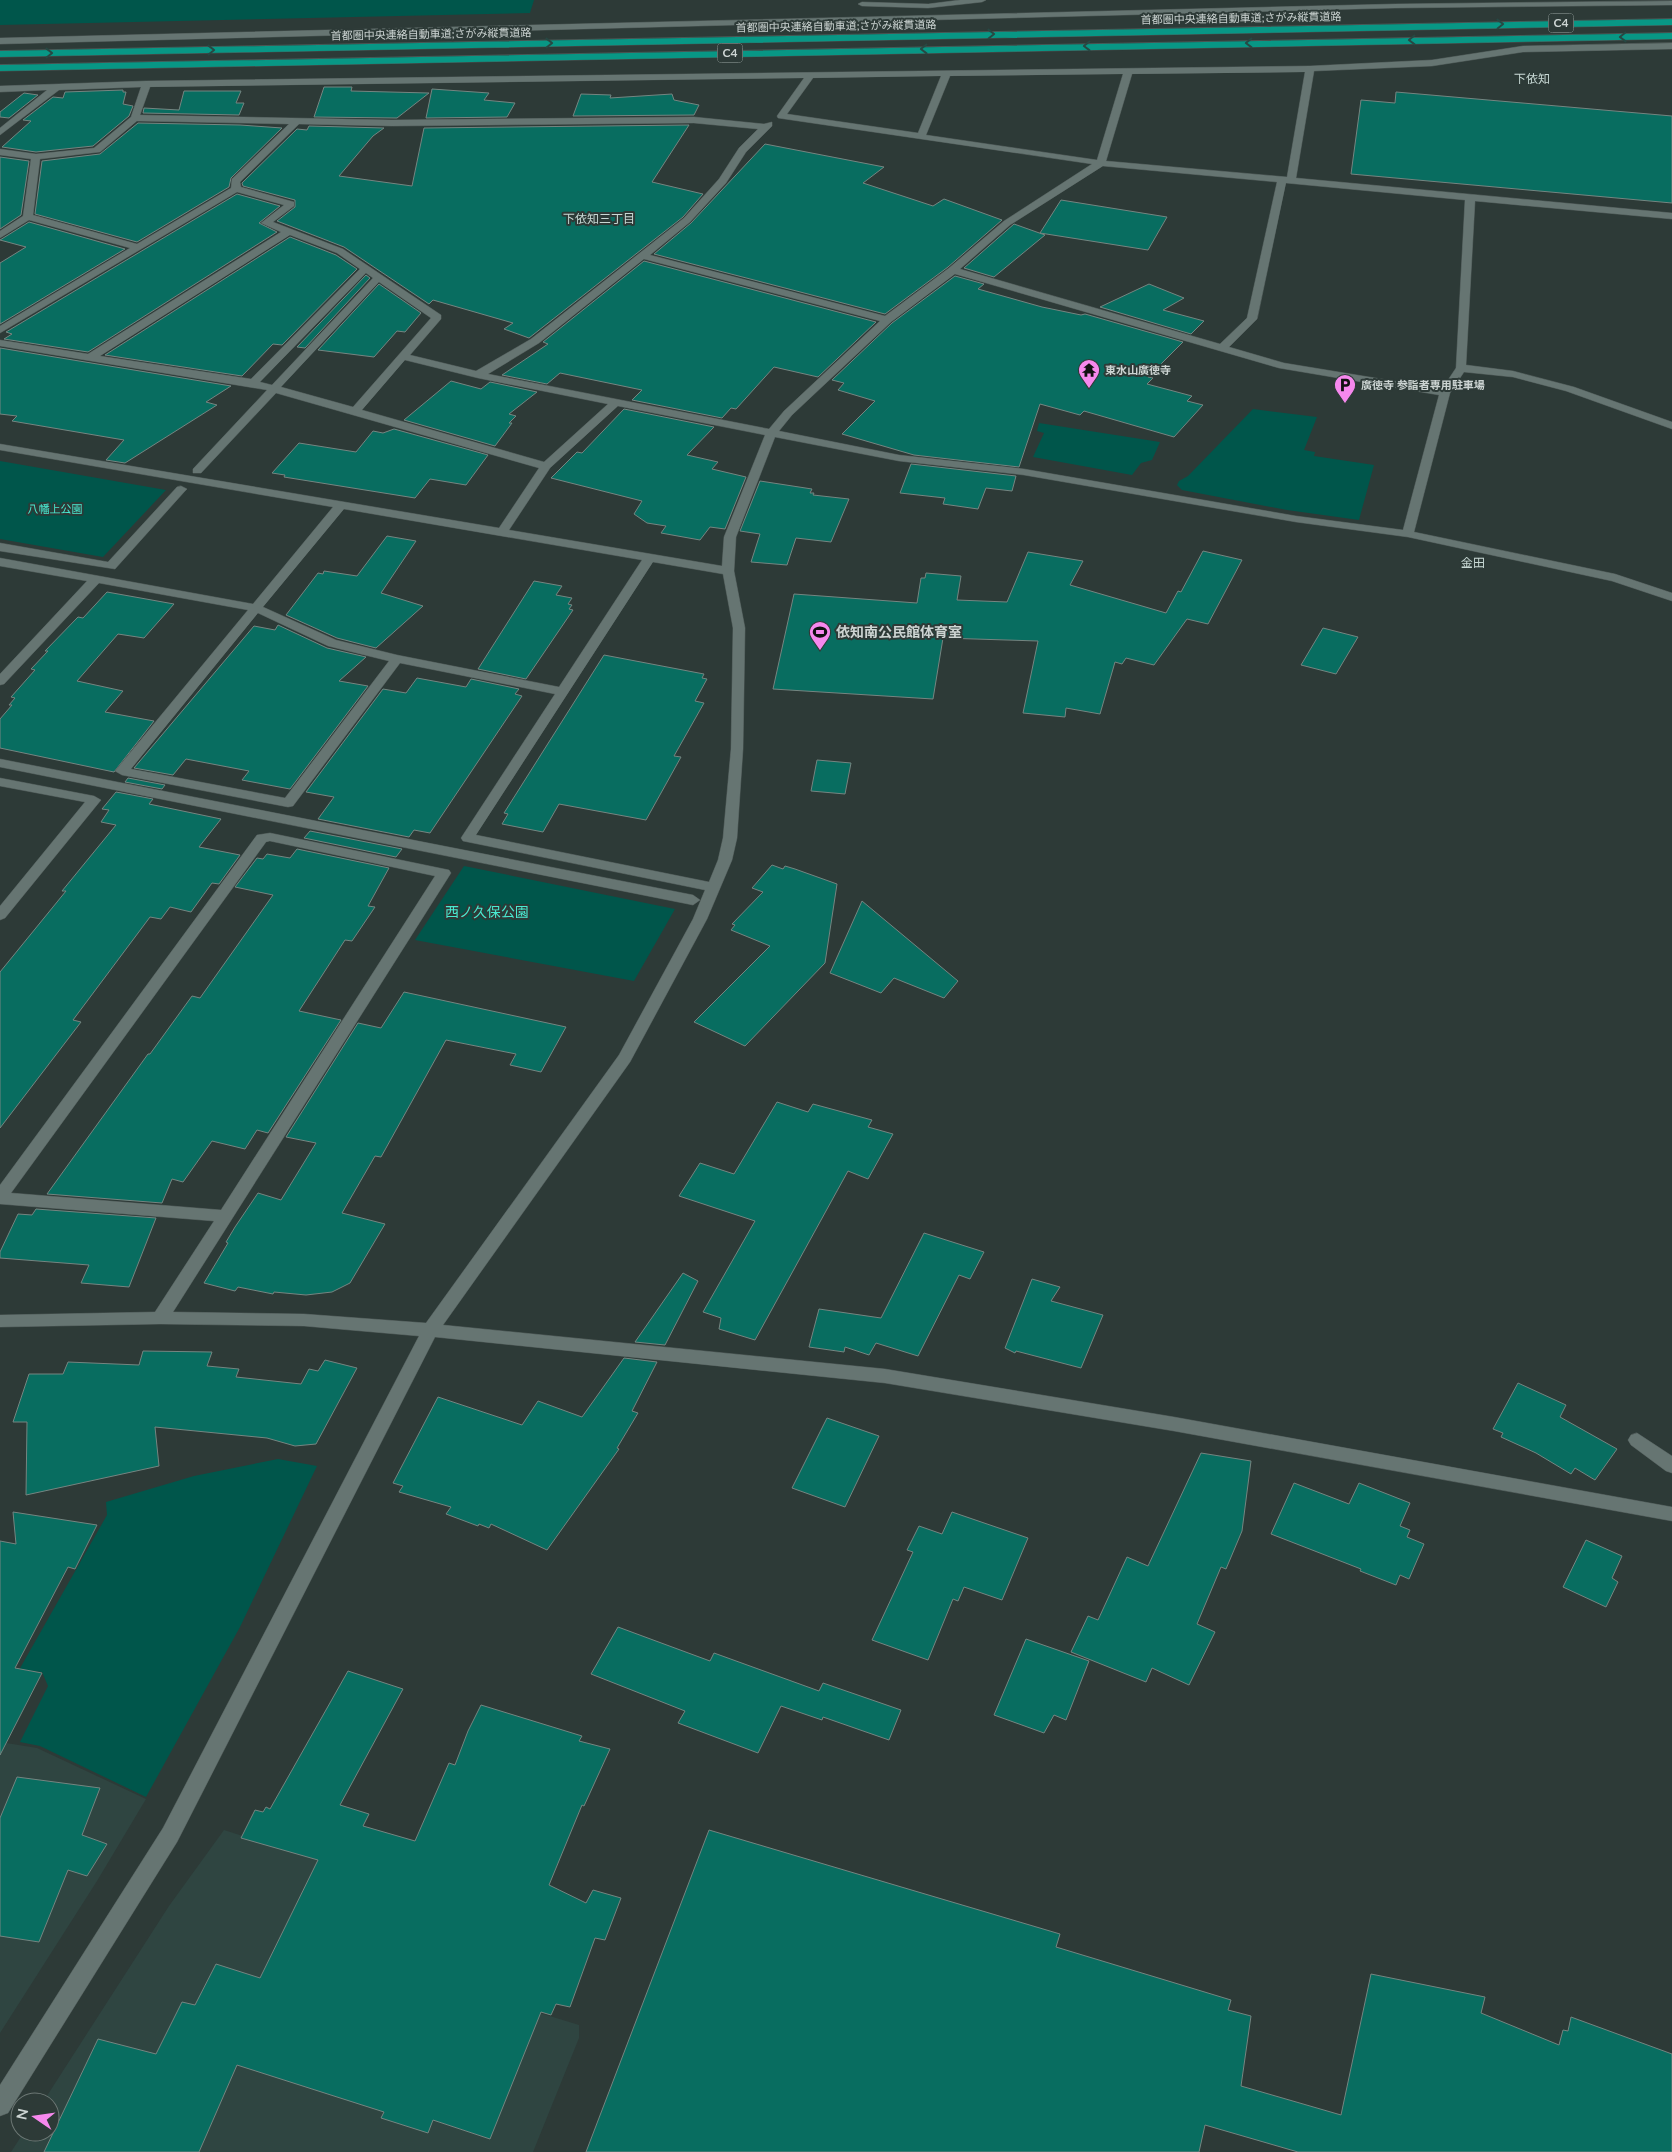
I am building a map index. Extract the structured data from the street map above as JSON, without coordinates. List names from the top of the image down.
{
  "streets": {
    "highway": ["首都圏中央連絡自動車道;さがみ縦貫道路", "C4"]
  },
  "districts": ["下依知", "下依知三丁目", "金田"],
  "parks": ["八幡上公園", "西ノ久保公園"],
  "places": {
    "temple": ["東水山廣徳寺"],
    "parking": ["廣徳寺 参詣者専用駐車場"],
    "sports": ["依知南公民館体育室"]
  },
  "north": "left"
}
